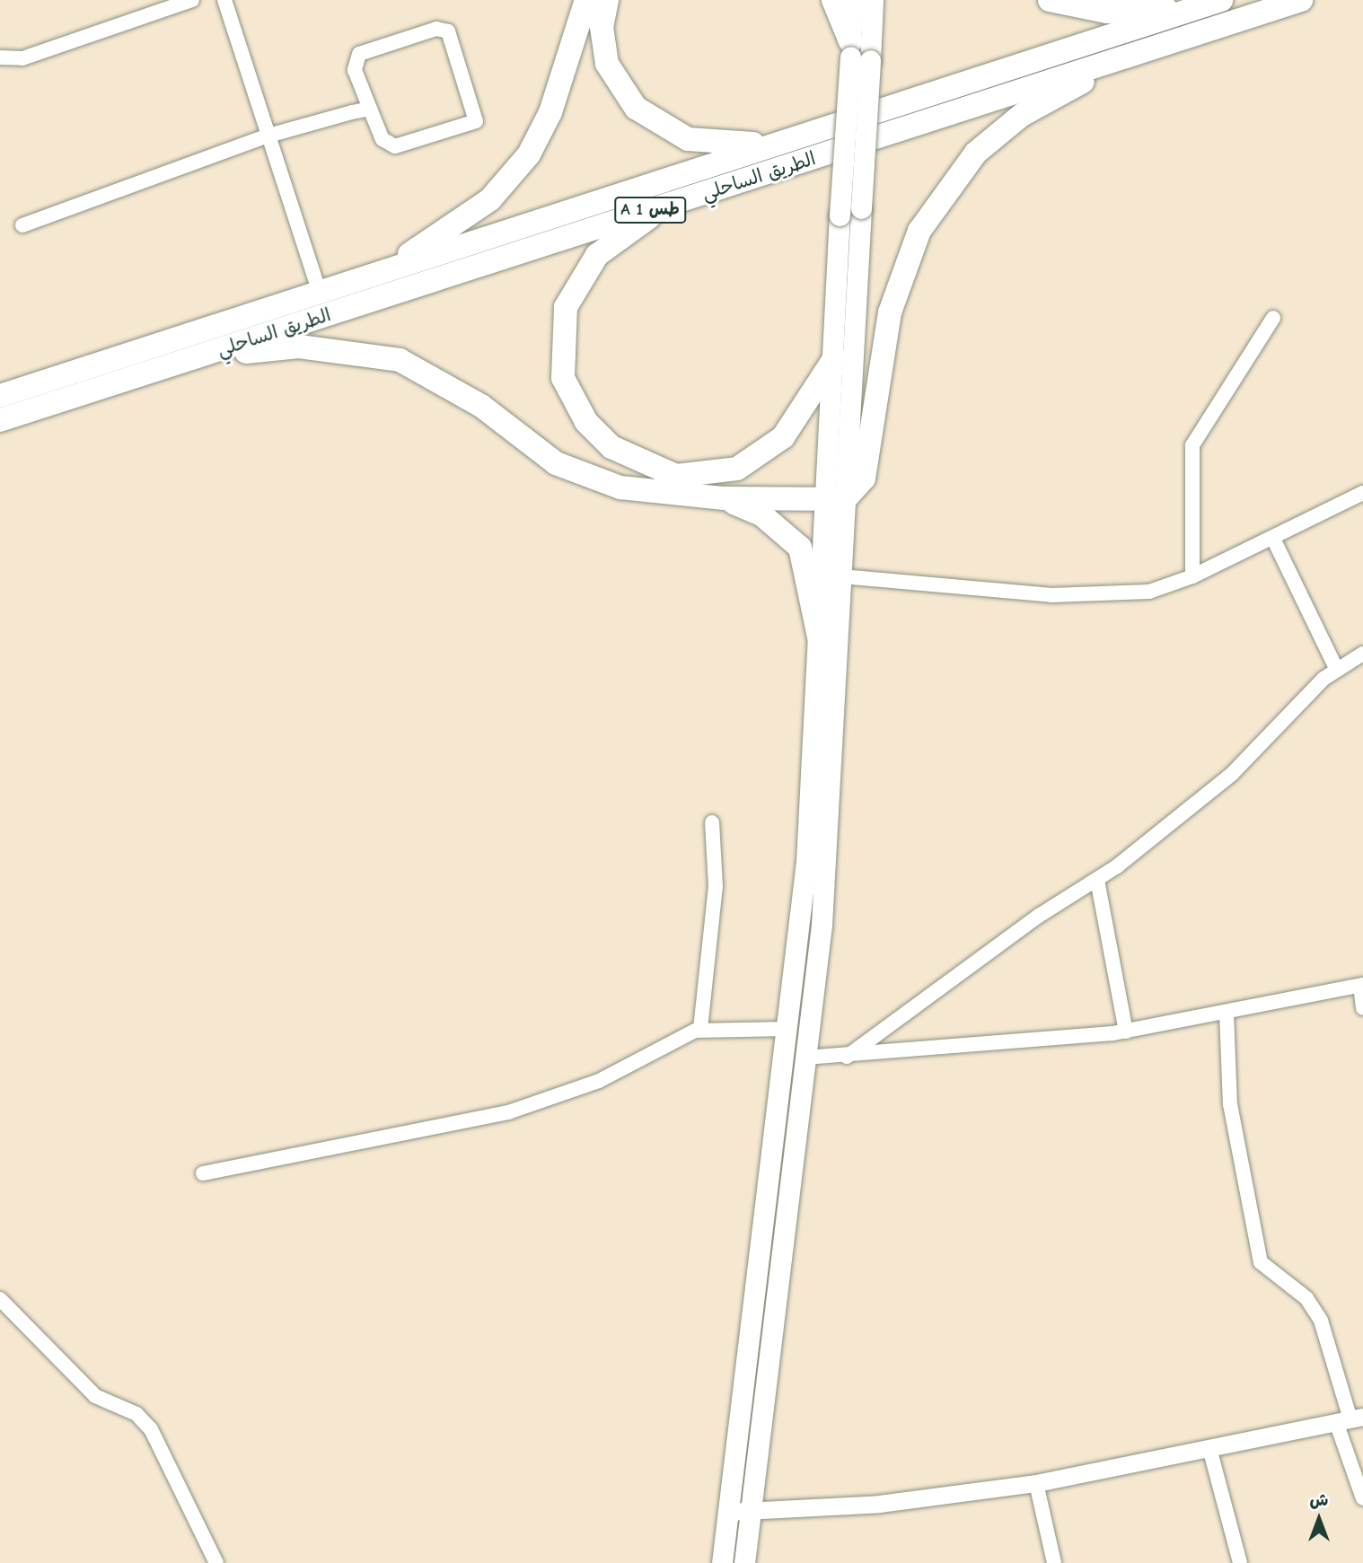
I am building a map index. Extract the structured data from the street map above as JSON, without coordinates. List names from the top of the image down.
{
  "streets": {
    "highway": ["الطريق الساحلي", "A 1 طس"]
  },
  "north": "top"
}
